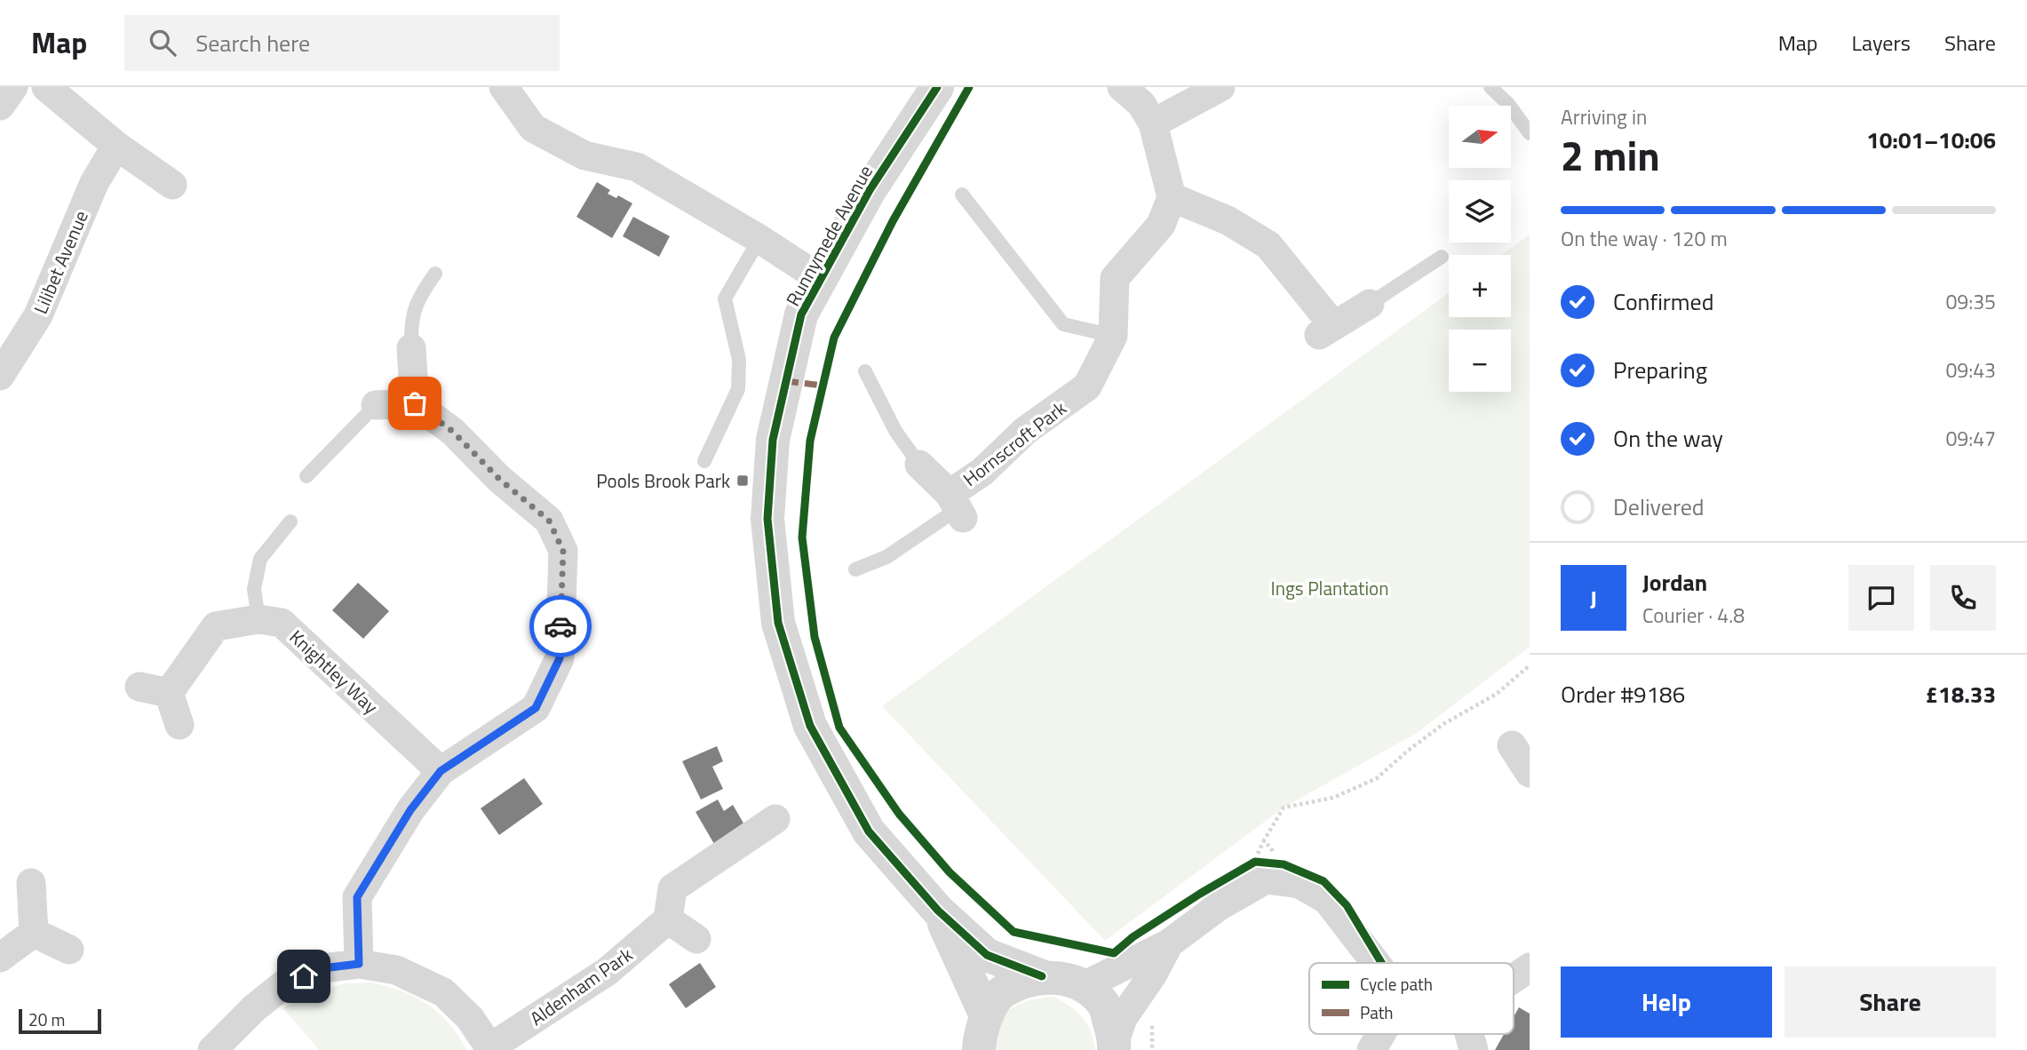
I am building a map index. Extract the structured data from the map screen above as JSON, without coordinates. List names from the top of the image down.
{
  "streets": {
    "street": [
      "Runnymede Avenue",
      "Lilibet Avenue",
      "Hornscroft Park",
      "Knightley Way",
      "Aldenham Park"
    ]
  },
  "parks": ["Ings Plantation"],
  "places": {
    "transit": ["Pools Brook Park"]
  },
  "legend": ["Cycle path", "Path"],
  "scale_bar": "20 m",
  "north": "right",
  "page": {
    "header": "Map",
    "search": "Search here",
    "nav": ["Map", "Layers", "Share"],
    "heading": ["2 min", "Arriving in", "10:01–10:06"],
    "panel": [
      "Jordan",
      "Courier · 4.8",
      "Order #9186",
      "£18.33"
    ],
    "map_buttons": ["+", "−"],
    "bar": "On the way · 120 m",
    "list": [
      ["Confirmed", "09:35"],
      ["Preparing", "09:43"],
      ["On the way", "09:47"],
      "Delivered"
    ],
    "round": "J",
    "buttons": ["Help", "Share"],
    "scale": "20 m"
  }
}
